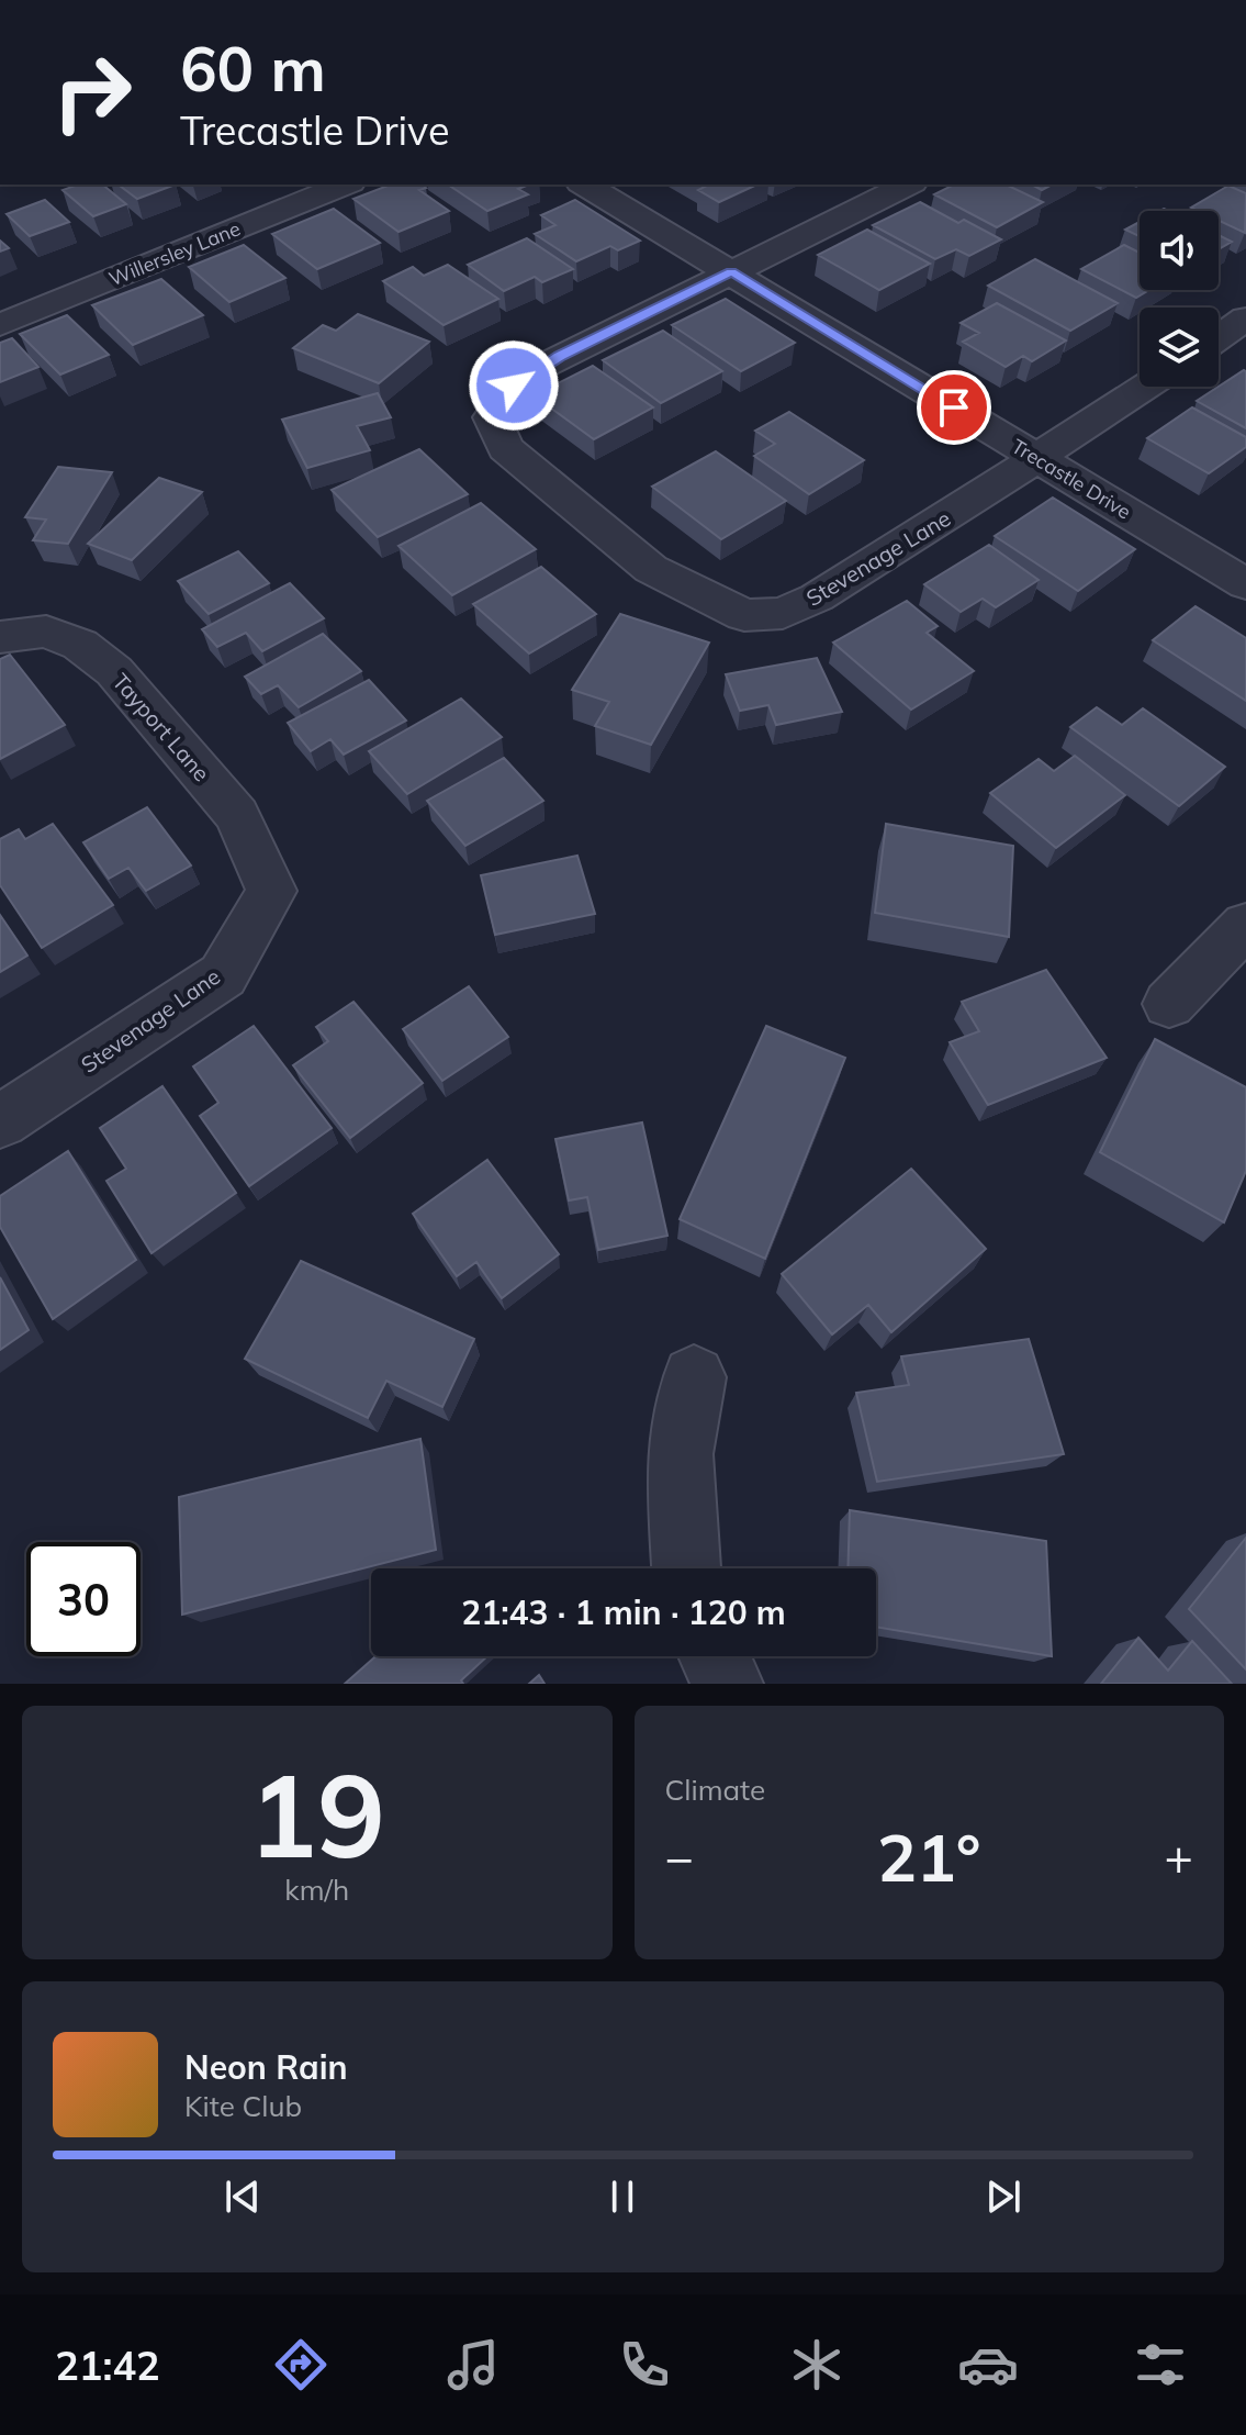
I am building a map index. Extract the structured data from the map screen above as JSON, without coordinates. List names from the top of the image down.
{
  "streets": {
    "street": [
      "Willersley Lane",
      "Trecastle Drive",
      "Stevenage Lane",
      "Tayport Lane"
    ]
  },
  "crossings": [
    ["Trecastle Drive", "Stevenage Lane"],
    ["Stevenage Lane", "Tayport Lane"]
  ],
  "page": {
    "turn": ["60 m", "Trecastle Drive"],
    "limit": "30",
    "trip": "21:43 · 1 min · 120 m",
    "tile": [
      ["19", "km/h"],
      "Climate"
    ],
    "heat": ["−", "21°", "+"],
    "song": ["Neon Rain", "Kite Club"],
    "tabs": "21:42"
  }
}
